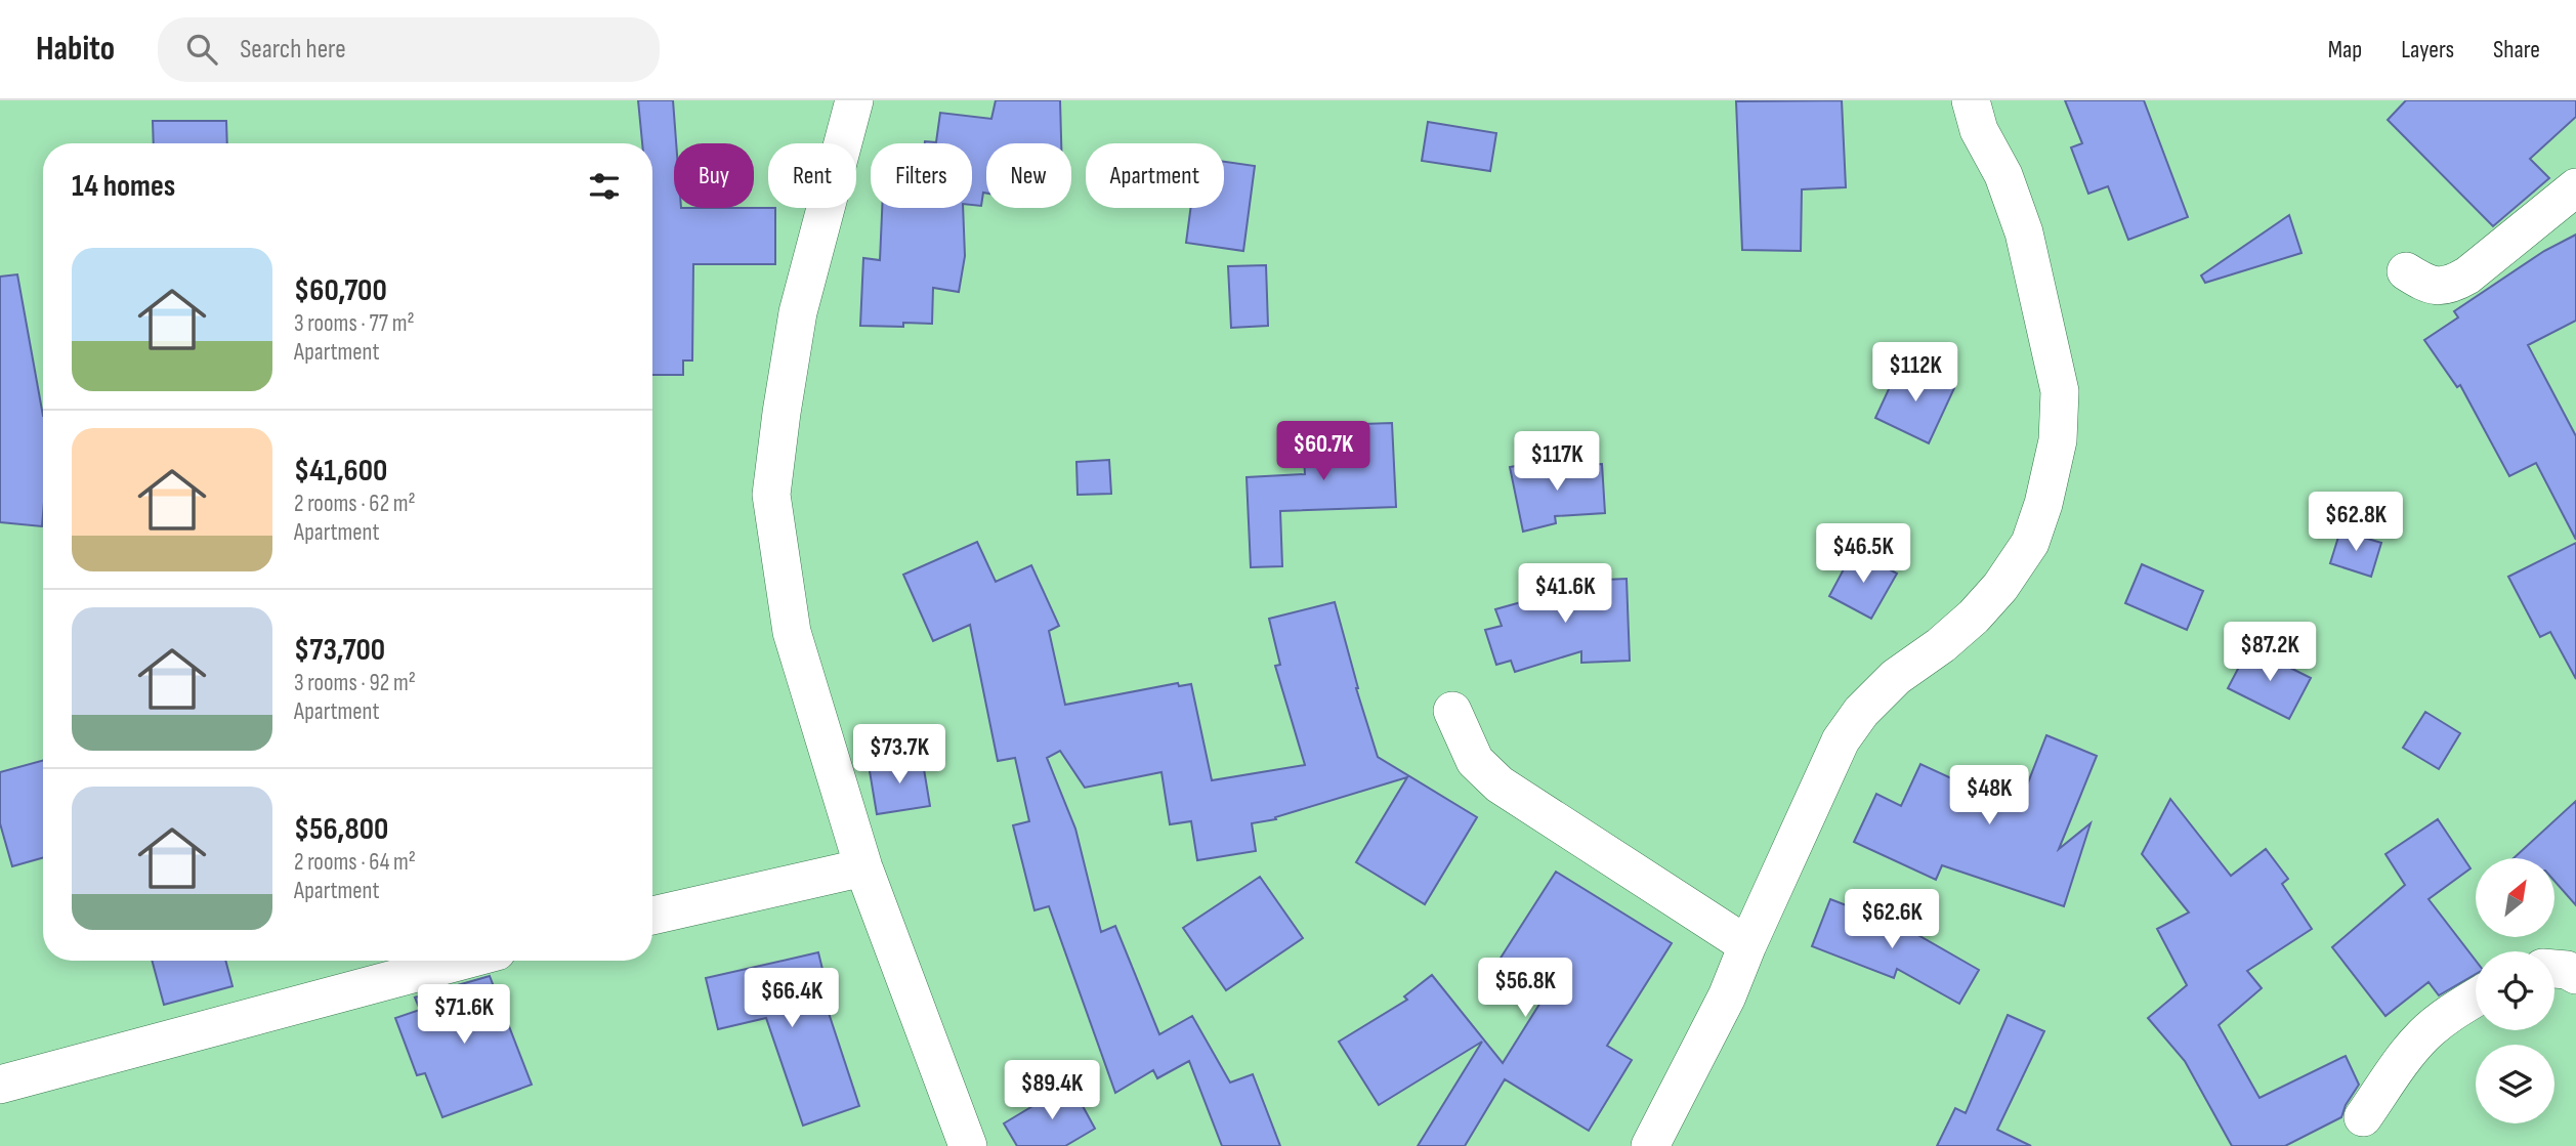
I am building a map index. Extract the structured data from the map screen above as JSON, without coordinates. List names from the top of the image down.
{
  "north": "top right",
  "page": {
    "header": "Habito",
    "search": "Search here",
    "nav": ["Map", "Layers", "Share"],
    "chip": [
      "Buy",
      "Rent",
      "Filters",
      "New",
      "Apartment"
    ],
    "heading": "14 homes",
    "list": [
      {
        "name": "$60,700",
        "note": "3 rooms · 77 m² · Apartment"
      },
      {
        "name": "$41,600",
        "note": "2 rooms · 62 m² · Apartment"
      },
      {
        "name": "$73,700",
        "note": "3 rooms · 92 m² · Apartment"
      },
      {
        "name": "$56,800",
        "note": "2 rooms · 64 m² · Apartment"
      }
    ],
    "price": [
      "$112K",
      "$60.7K",
      "$117K",
      "$62.8K",
      "$46.5K",
      "$41.6K",
      "$87.2K",
      "$73.7K",
      "$48K",
      "$62.6K",
      "$56.8K",
      "$66.4K",
      "$71.6K",
      "$89.4K"
    ]
  }
}
